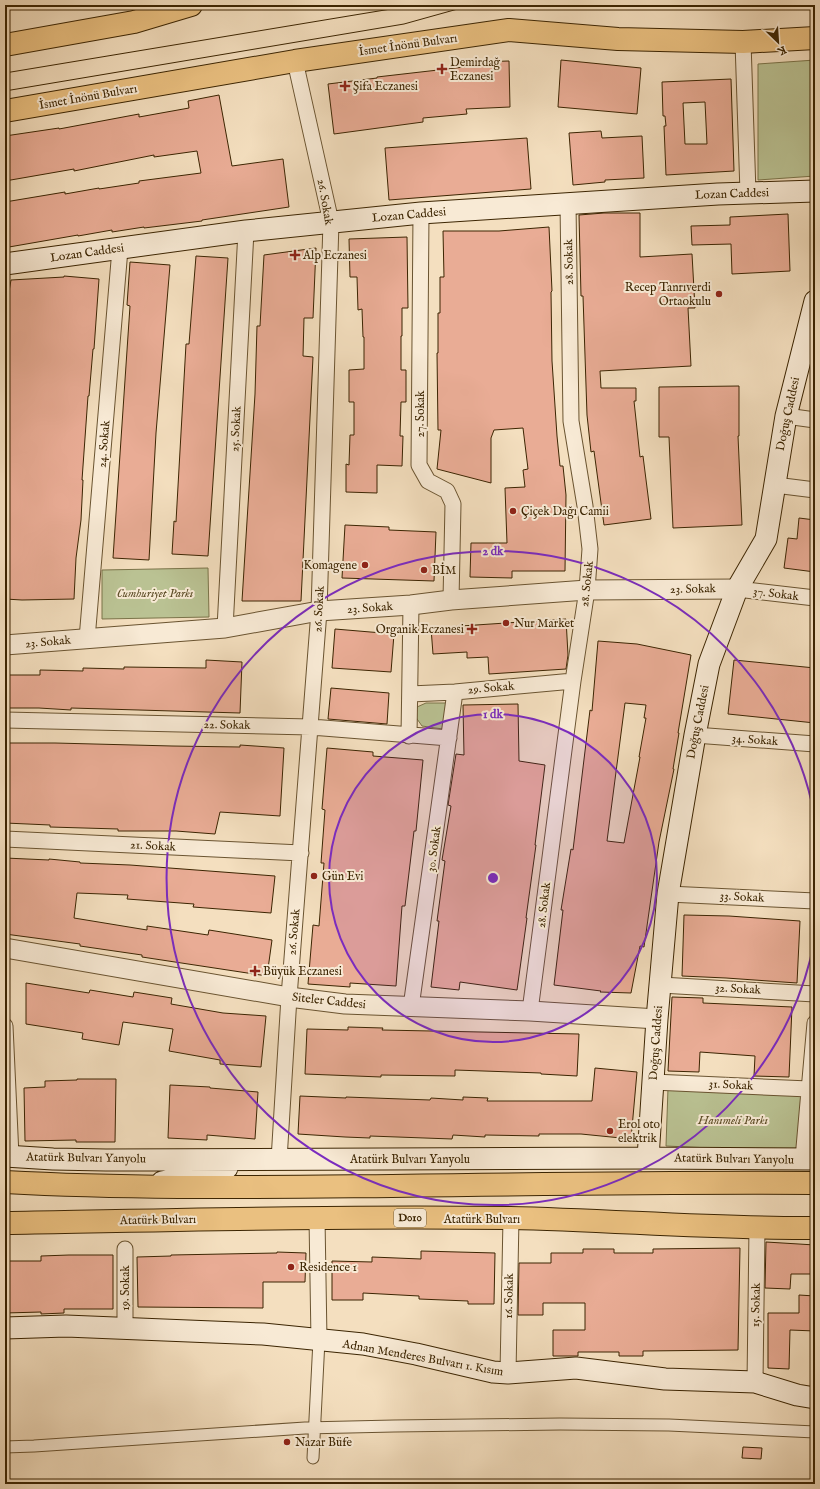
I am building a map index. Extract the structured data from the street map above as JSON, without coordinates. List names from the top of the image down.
{
  "streets": {
    "main road": [
      "İsmet İnönü Bulvarı",
      "Lozan Caddesi",
      "Doğuş Caddesi",
      "Atatürk Bulvarı Yanyolu",
      "D010",
      "Atatürk Bulvarı",
      "Adnan Menderes Bulvarı 1. Kısım"
    ],
    "street": [
      "26. Sokak",
      "28. Sokak",
      "27. Sokak",
      "25. Sokak",
      "24. Sokak",
      "23. Sokak",
      "37. Sokak",
      "29. Sokak",
      "22. Sokak",
      "34. Sokak",
      "21. Sokak",
      "30. Sokak",
      "33. Sokak",
      "32. Sokak",
      "Siteler Caddesi",
      "31. Sokak",
      "19. Sokak",
      "16. Sokak",
      "15. Sokak"
    ]
  },
  "crossings": [
    ["İsmet İnönü Bulvarı", "26. Sokak"],
    ["Lozan Caddesi", "26. Sokak"],
    ["Lozan Caddesi", "28. Sokak"],
    ["Lozan Caddesi", "27. Sokak"],
    ["Lozan Caddesi", "25. Sokak"],
    ["Lozan Caddesi", "24. Sokak"],
    ["26. Sokak", "23. Sokak"],
    ["26. Sokak", "22. Sokak"],
    ["26. Sokak", "21. Sokak"],
    ["26. Sokak", "Siteler Caddesi"],
    ["26. Sokak", "Atatürk Bulvarı Yanyolu"],
    ["28. Sokak", "23. Sokak"],
    ["28. Sokak", "29. Sokak"],
    ["28. Sokak", "Siteler Caddesi"],
    ["27. Sokak", "23. Sokak"],
    ["Doğuş Caddesi", "23. Sokak"],
    ["Doğuş Caddesi", "37. Sokak"],
    ["Doğuş Caddesi", "34. Sokak"],
    ["Doğuş Caddesi", "33. Sokak"],
    ["Doğuş Caddesi", "32. Sokak"],
    ["Doğuş Caddesi", "Siteler Caddesi"],
    ["Doğuş Caddesi", "31. Sokak"],
    ["Doğuş Caddesi", "Atatürk Bulvarı Yanyolu"],
    ["25. Sokak", "23. Sokak"],
    ["24. Sokak", "23. Sokak"],
    ["23. Sokak", "37. Sokak"],
    ["29. Sokak", "30. Sokak"],
    ["22. Sokak", "30. Sokak"],
    ["30. Sokak", "Siteler Caddesi"],
    ["Atatürk Bulvarı", "16. Sokak"],
    ["Atatürk Bulvarı", "15. Sokak"],
    ["19. Sokak", "Adnan Menderes Bulvarı 1. Kısım"],
    ["16. Sokak", "Adnan Menderes Bulvarı 1. Kısım"],
    ["15. Sokak", "Adnan Menderes Bulvarı 1. Kısım"]
  ],
  "parks": ["Cumhuriyet Parkı", "Hanımeli Parkı"],
  "places": {
    "health": [
      "Demirdağ Eczanesi",
      "Şifa Eczanesi",
      "Alp Eczanesi",
      "Organik Eczanesi",
      "Büyük Eczanesi"
    ],
    "other": [
      "Recep Tanrıverdi Ortaokulu",
      "Çiçek Dağı Camii",
      "Komagene",
      "BİM",
      "Nur Market",
      "Gün Evi",
      "Erol oto elektrik",
      "Residence 1",
      "Nazar Büfe"
    ]
  },
  "north": "bottom right",
  "rings": ["2 dk", "1 dk"]
}
